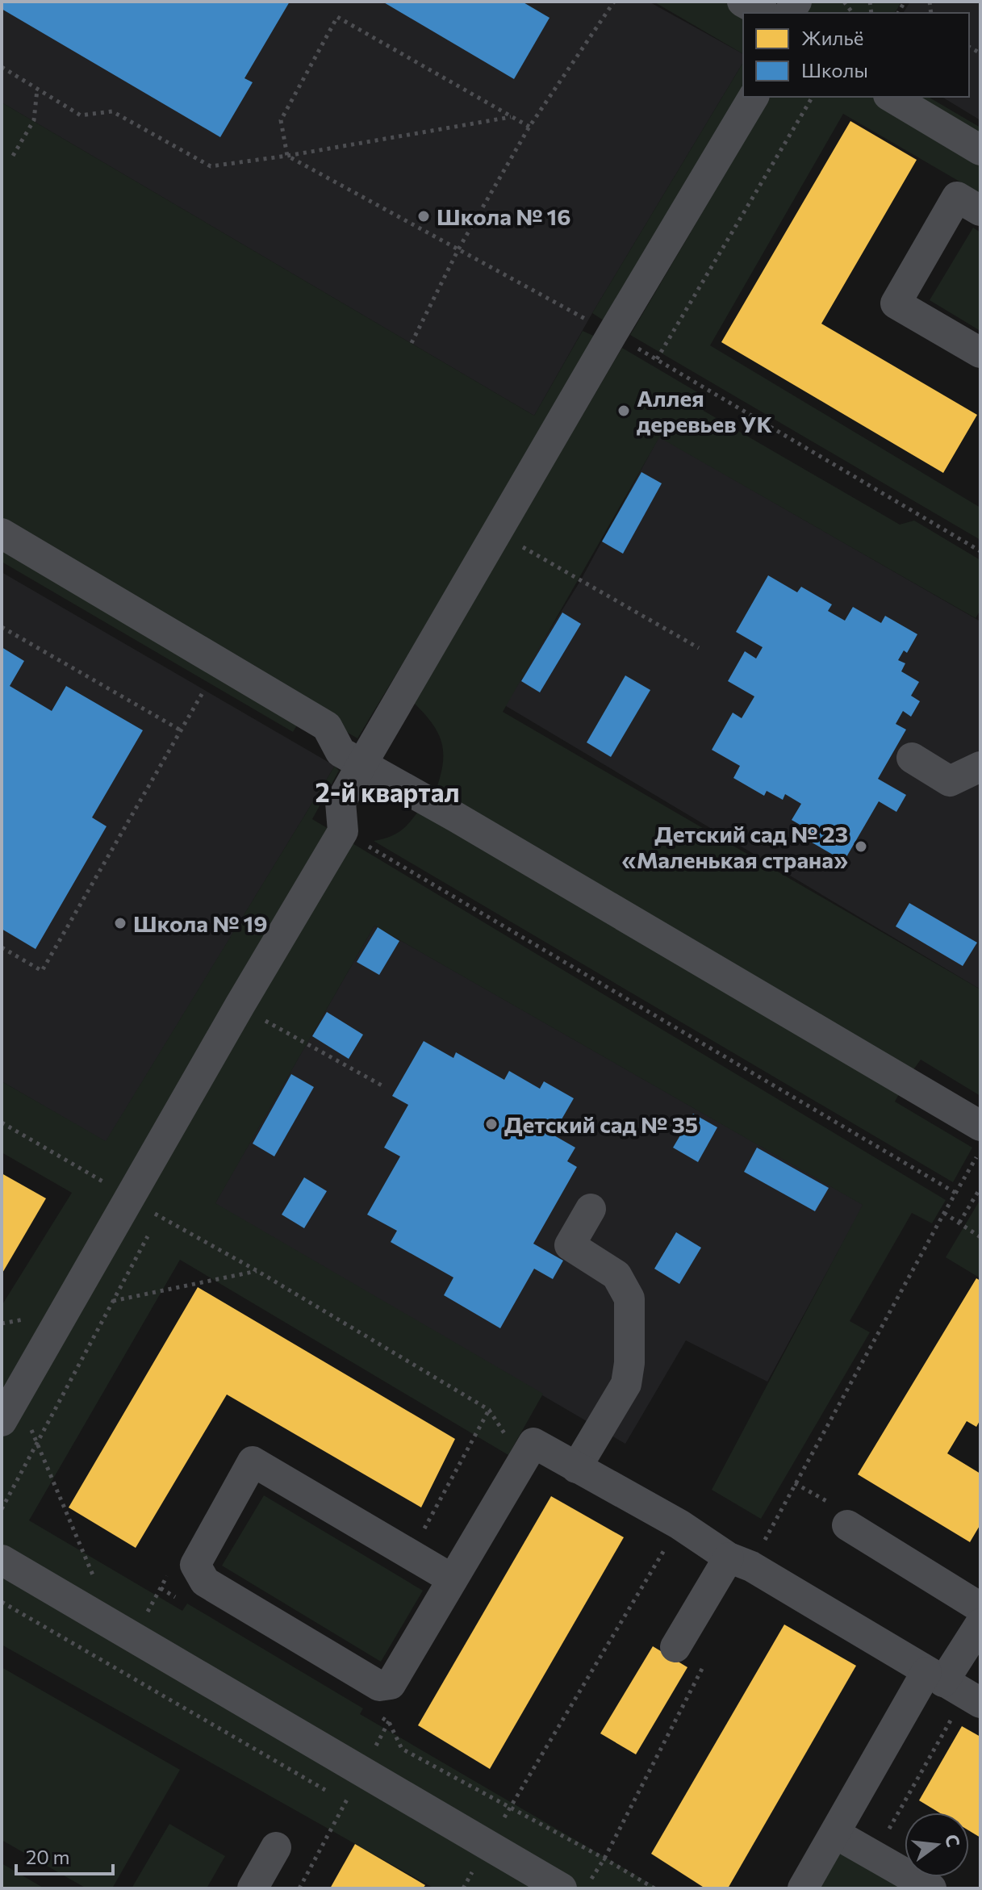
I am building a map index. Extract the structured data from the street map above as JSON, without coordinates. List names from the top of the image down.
{
  "districts": ["2-й квартал"],
  "places": [
    "Школа № 16",
    "Аллея деревьев УК",
    "Детский сад № 23 «Маленькая страна»",
    "Школа № 19",
    "Детский сад № 35"
  ],
  "legend": ["Жильё", "Школы"],
  "scale_bar": "20 m",
  "north": "right"
}
